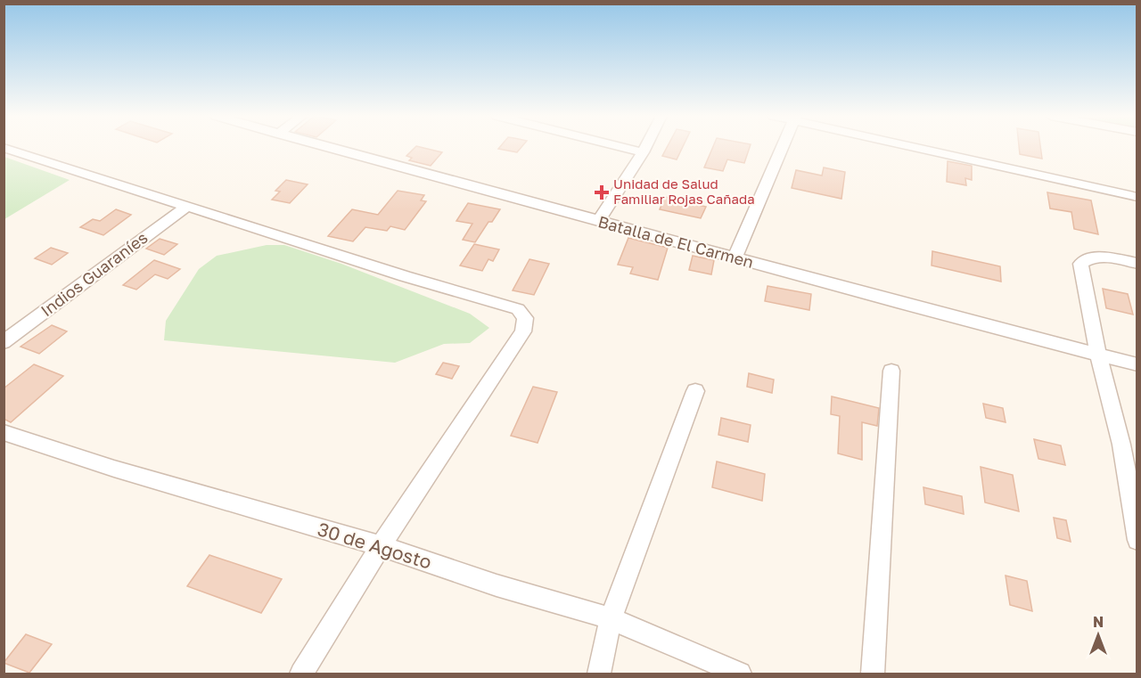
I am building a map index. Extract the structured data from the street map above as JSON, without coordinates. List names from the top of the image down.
{
  "streets": {
    "street": ["Batalla de El Carmen", "Indios Guaraníes", "30 de Agosto"]
  },
  "places": {
    "health": ["Unidad de Salud Familiar Rojas Cañada"]
  },
  "north": "top"
}
